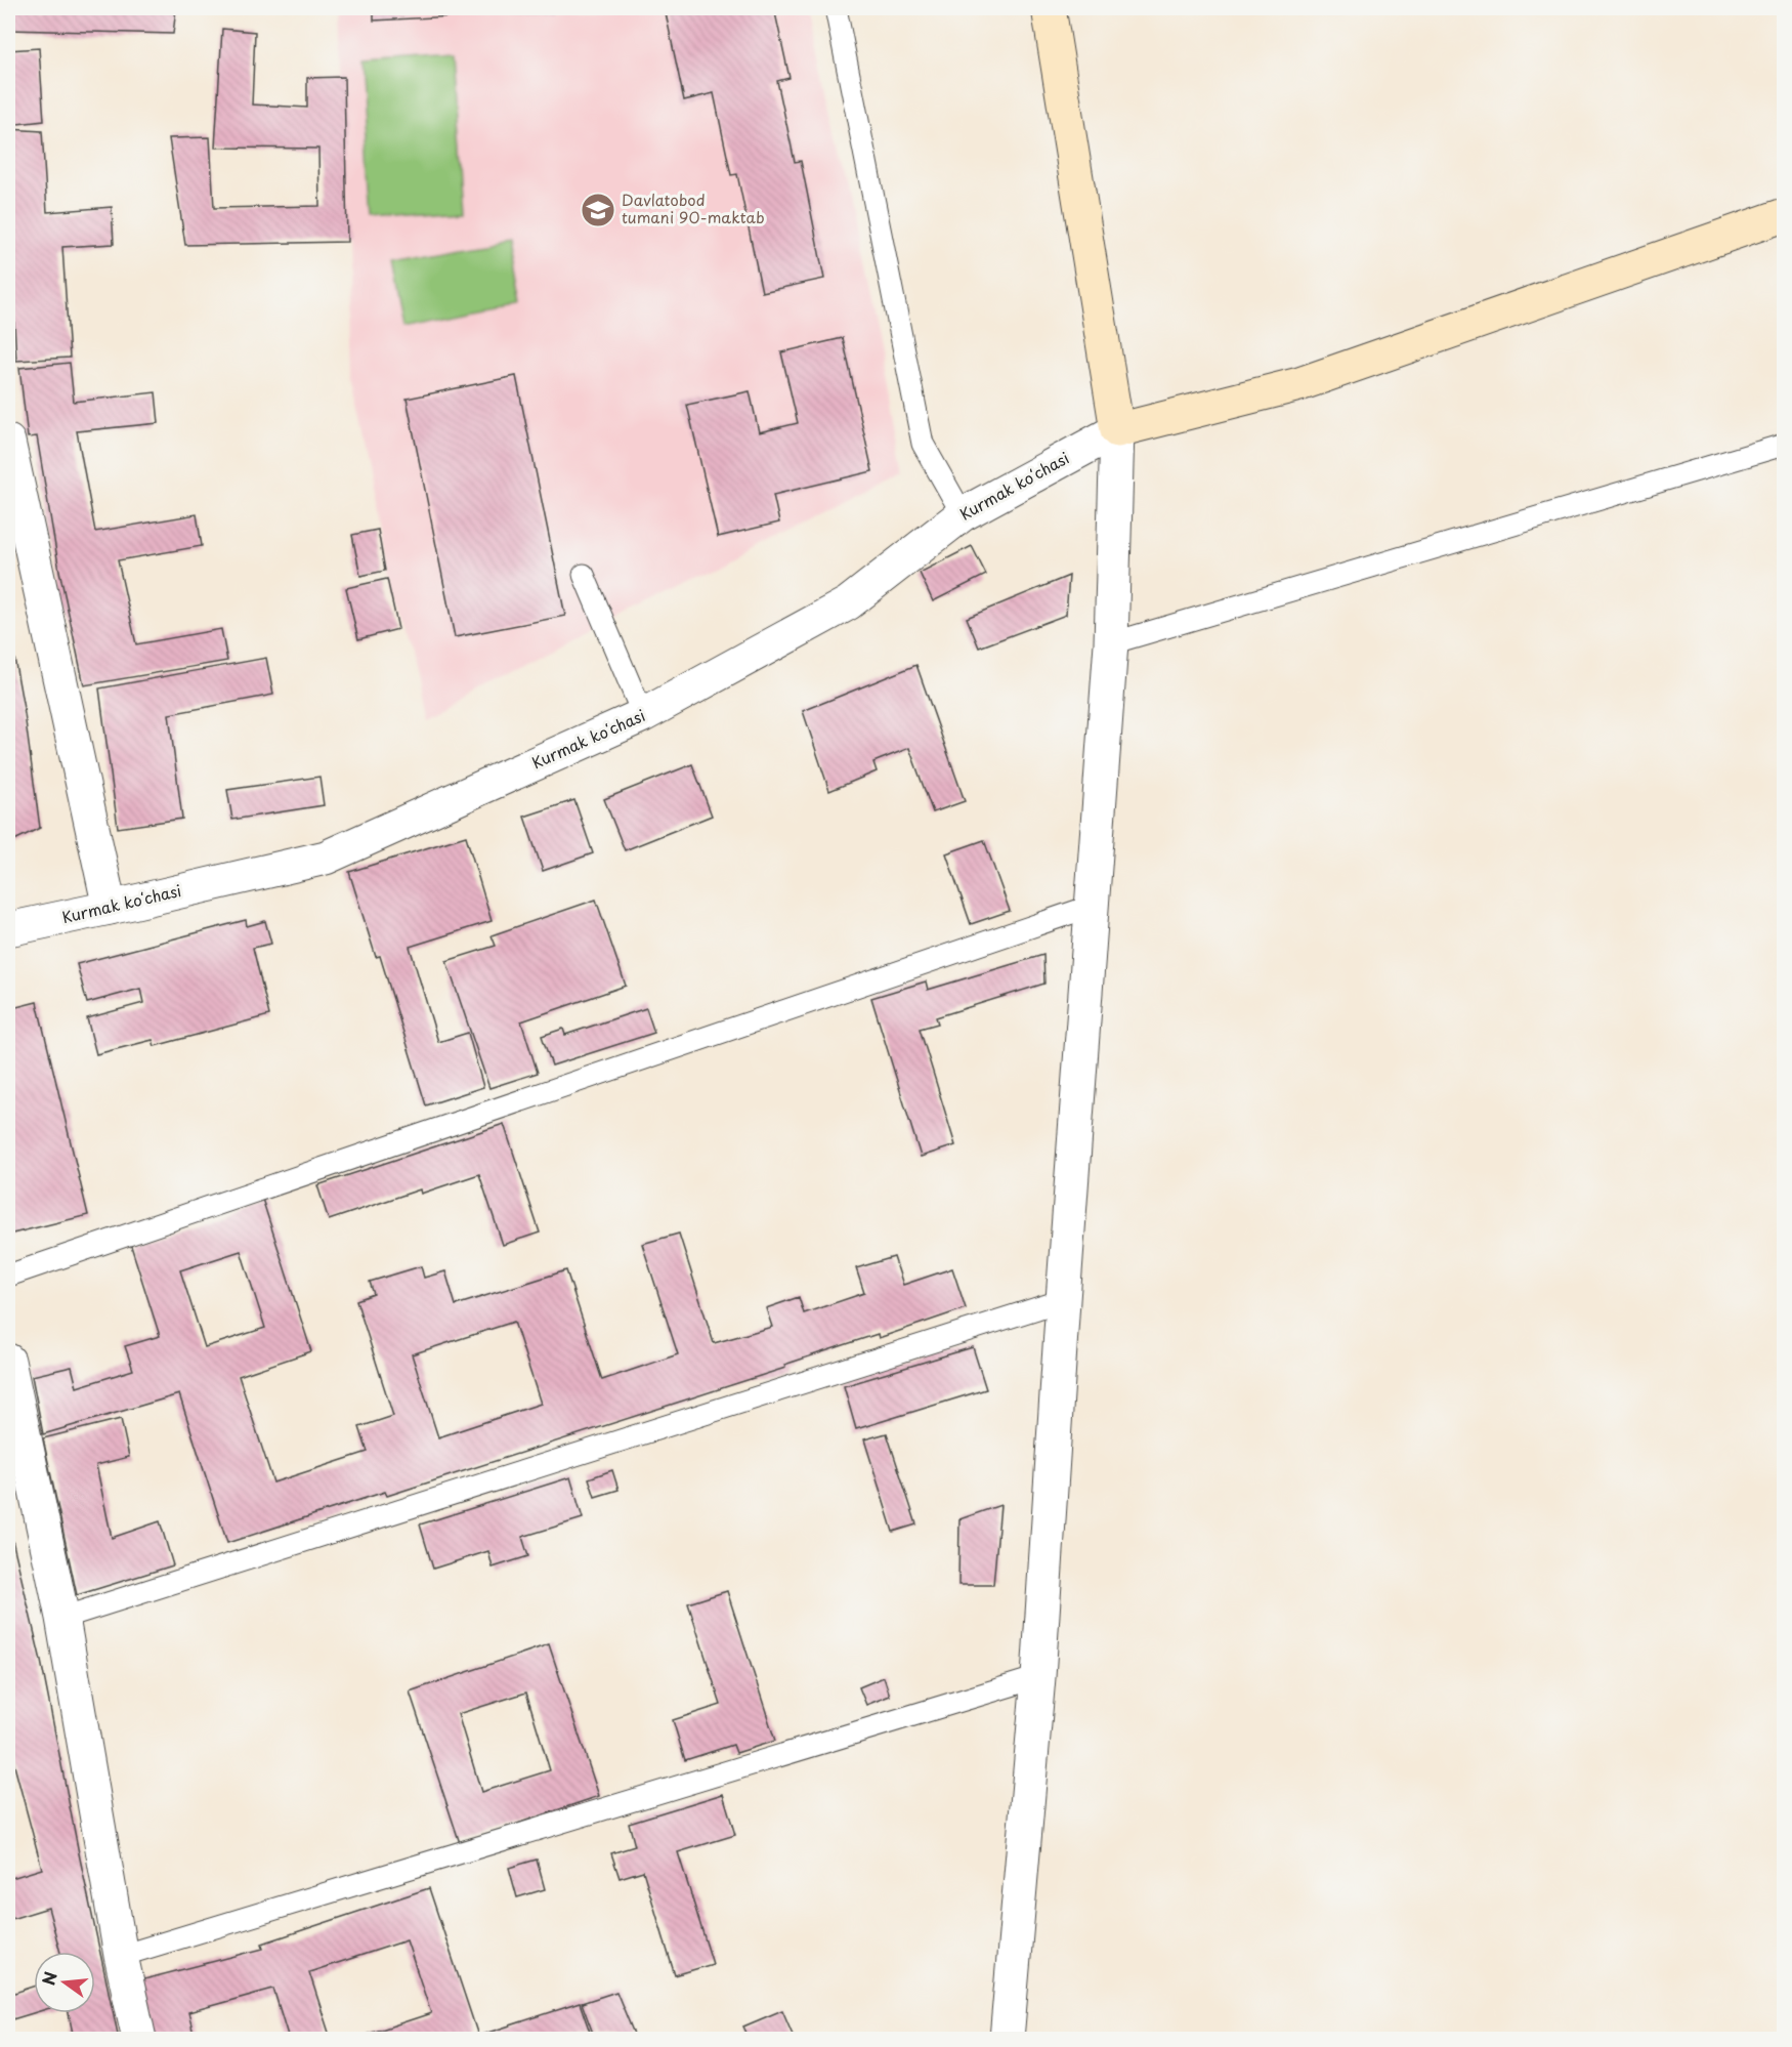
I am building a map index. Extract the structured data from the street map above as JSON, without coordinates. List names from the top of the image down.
{
  "streets": {
    "street": ["Kurmak koʻchasi"]
  },
  "places": {
    "school or university": ["Davlatobod tumani 90-maktab"]
  },
  "north": "left"
}
